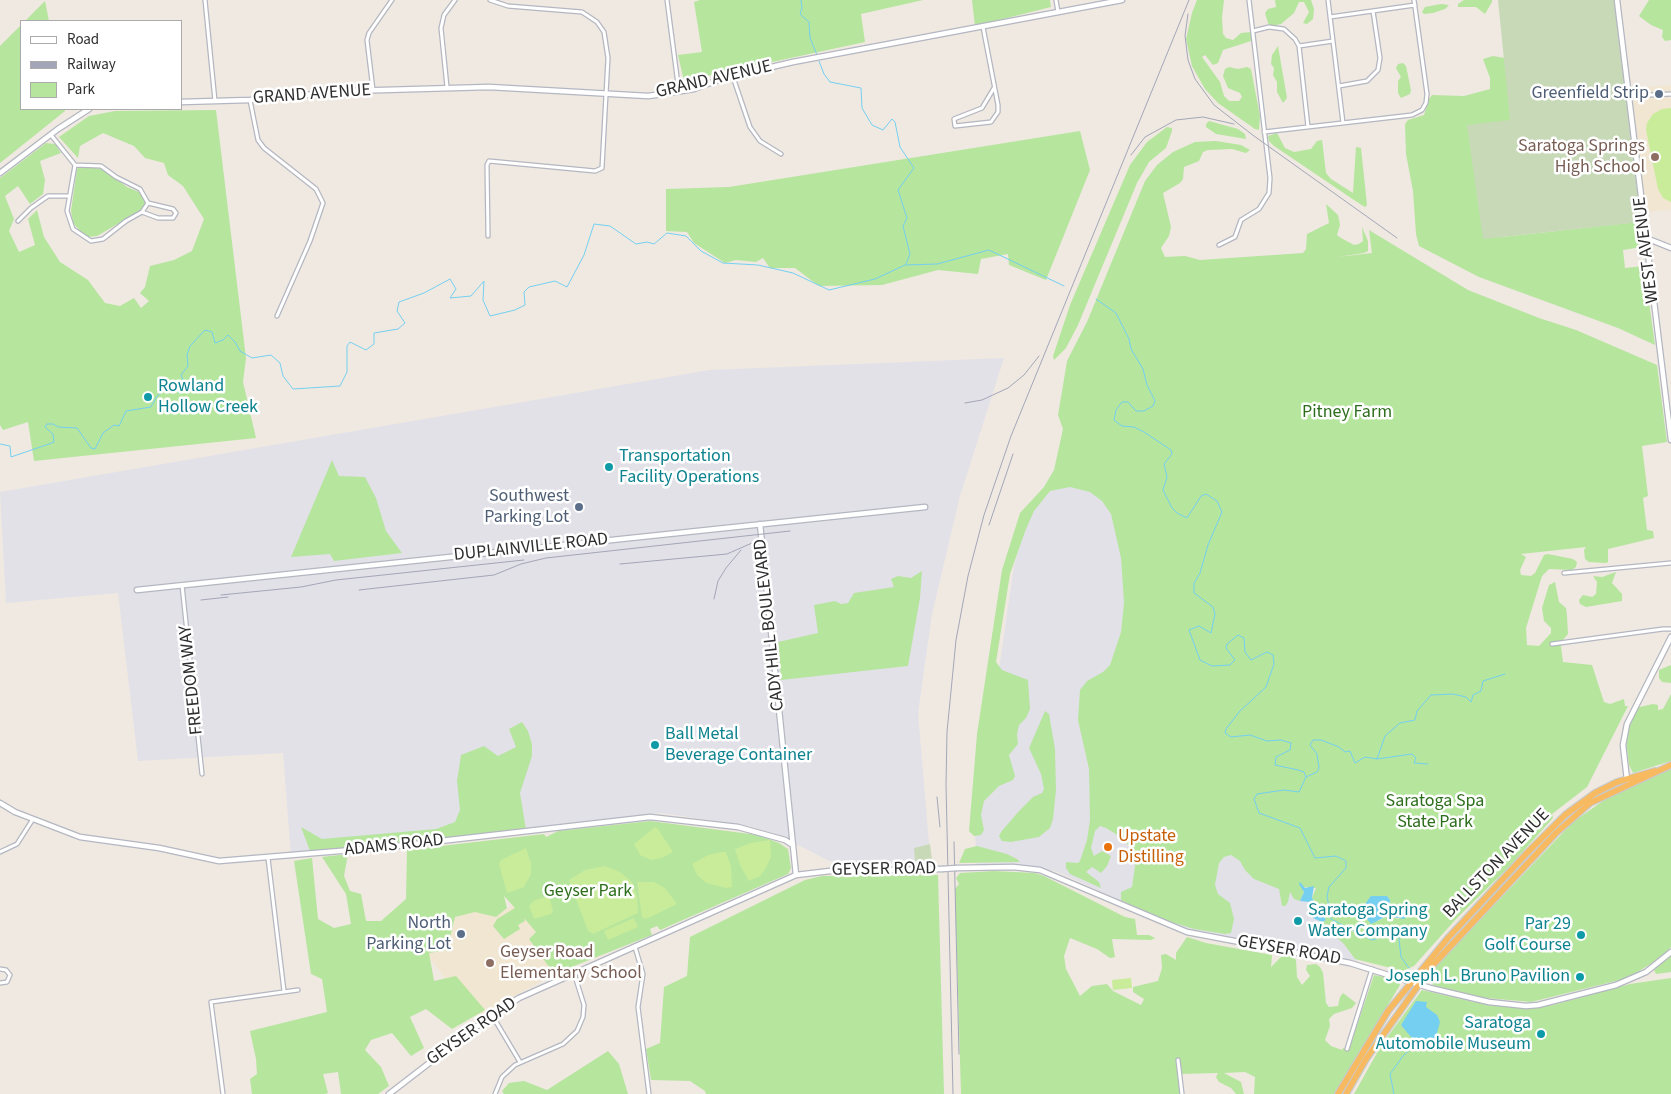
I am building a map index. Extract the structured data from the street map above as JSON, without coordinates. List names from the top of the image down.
{
  "streets": {
    "highway": ["BALLSTON AVENUE"],
    "street": [
      "GRAND AVENUE",
      "WEST AVENUE",
      "DUPLAINVILLE ROAD",
      "CADY HILL BOULEVARD",
      "FREEDOM WAY",
      "ADAMS ROAD",
      "GEYSER ROAD"
    ]
  },
  "crossings": [
    ["DUPLAINVILLE ROAD", "CADY HILL BOULEVARD"],
    ["DUPLAINVILLE ROAD", "FREEDOM WAY"],
    ["CADY HILL BOULEVARD", "ADAMS ROAD"],
    ["CADY HILL BOULEVARD", "GEYSER ROAD"],
    ["BALLSTON AVENUE", "GEYSER ROAD"]
  ],
  "parks": ["Pitney Farm", "Saratoga Spa State Park", "Geyser Park"],
  "places": [
    "Greenfield Strip",
    "Saratoga Springs High School",
    "Rowland Hollow Creek",
    "Transportation Facility Operations",
    "Southwest Parking Lot",
    "Ball Metal Beverage Container",
    "Upstate Distilling",
    "Saratoga Spring Water Company",
    "North Parking Lot",
    "Par 29 Golf Course",
    "Geyser Road Elementary School",
    "Joseph L. Bruno Pavilion",
    "Saratoga Automobile Museum"
  ],
  "legend": ["Road", "Railway", "Park"]
}
